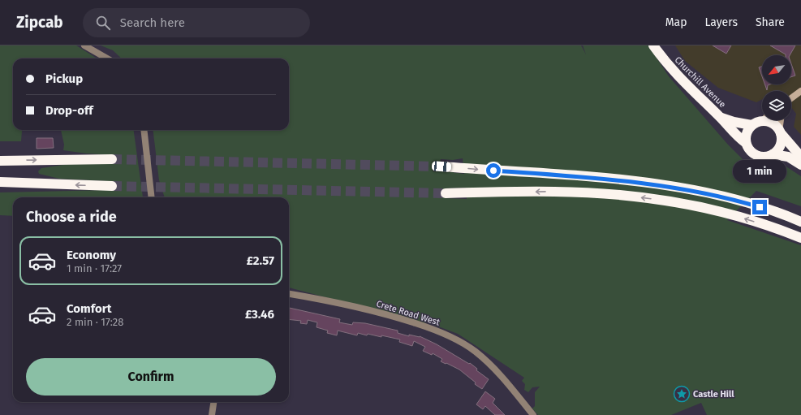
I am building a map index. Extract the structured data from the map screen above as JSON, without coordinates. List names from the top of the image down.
{
  "streets": {
    "highway": ["Churchill Avenue"],
    "street": ["Crete Road West"]
  },
  "places": {
    "place": ["Castle Hill"]
  },
  "north": "bottom left",
  "page": {
    "header": "Zipcab",
    "search": "Search here",
    "nav": ["Map", "Layers", "Share"],
    "banner": ["Pickup", "Drop-off"],
    "bubble": "1 min",
    "heading": "Choose a ride",
    "list": [
      {
        "name": "Economy",
        "note": "1 min · 17:27",
        "value": "£2.57"
      },
      {
        "name": "Comfort",
        "note": "2 min · 17:28",
        "value": "£3.46"
      }
    ],
    "buttons": "Confirm"
  }
}
